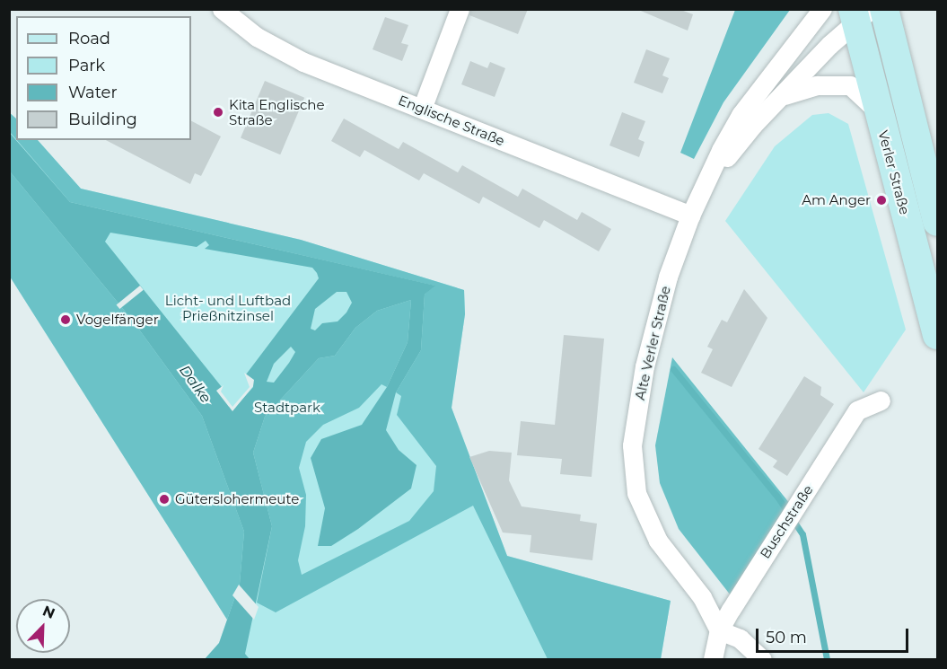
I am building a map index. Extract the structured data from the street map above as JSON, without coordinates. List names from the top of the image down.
{
  "streets": {
    "main road": ["Verler Straße"],
    "street": ["Englische Straße", "Alte Verler Straße", "Buschstraße"]
  },
  "crossings": [
    ["Englische Straße", "Alte Verler Straße"],
    ["Verler Straße", "Alte Verler Straße"],
    ["Alte Verler Straße", "Buschstraße"]
  ],
  "water": ["Dalke"],
  "parks": ["Licht- und Luftbad Prießnitzinsel", "Stadtpark"],
  "places": [
    "Kita Englische Straße",
    "Am Anger",
    "Vogelfänger",
    "Güterslohermeute"
  ],
  "legend": [
    "Road",
    "Park",
    "Water",
    "Building"
  ],
  "scale_bar": "50 m",
  "north": "top right"
}
